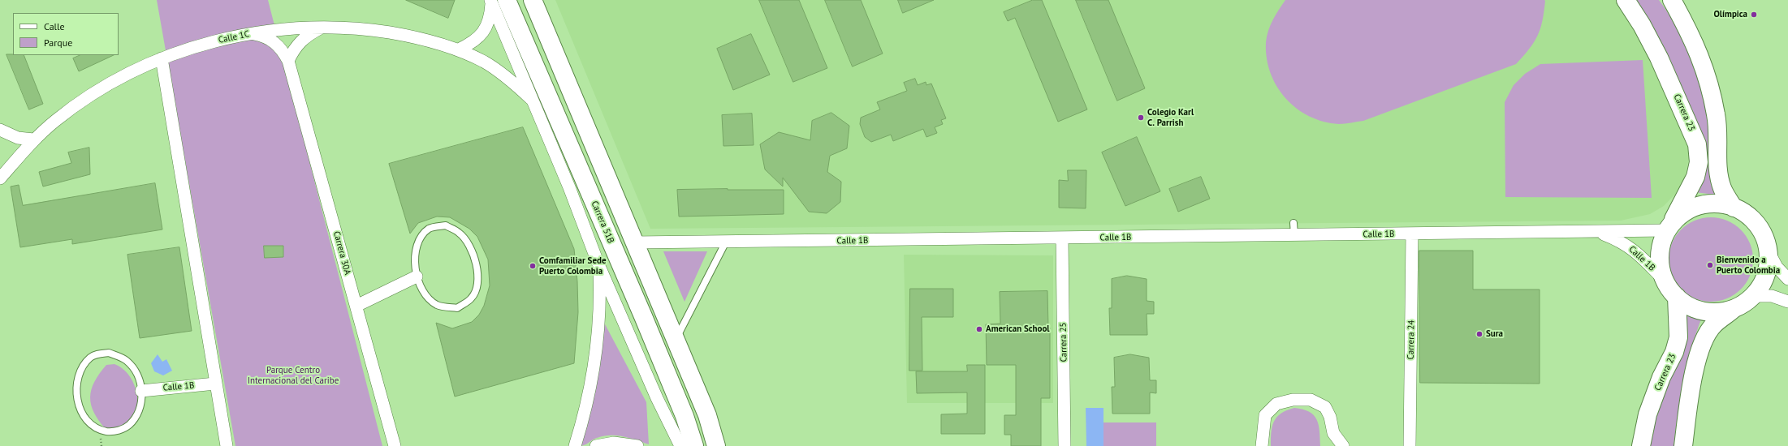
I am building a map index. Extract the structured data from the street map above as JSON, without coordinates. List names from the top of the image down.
{
  "streets": {
    "main road": ["Carrera 23", "Carrera 51B"],
    "street": [
      "Calle 1C",
      "Calle 1B",
      "Carrera 30A",
      "Carrera 24",
      "Carrera 25"
    ]
  },
  "crossings": [
    ["Calle 1C", "Carrera 30A"],
    ["Carrera 23", "Calle 1B"],
    ["Calle 1B", "Carrera 24"],
    ["Calle 1B", "Carrera 25"]
  ],
  "parks": ["Parque Centro Internacional del Caribe"],
  "places": [
    "Olímpica",
    "Colegio Karl C. Parrish",
    "Bienvenido a Puerto Colombia",
    "Comfamiliar Sede Puerto Colombia",
    "American School",
    "Sura"
  ],
  "legend": ["Calle", "Parque"]
}
